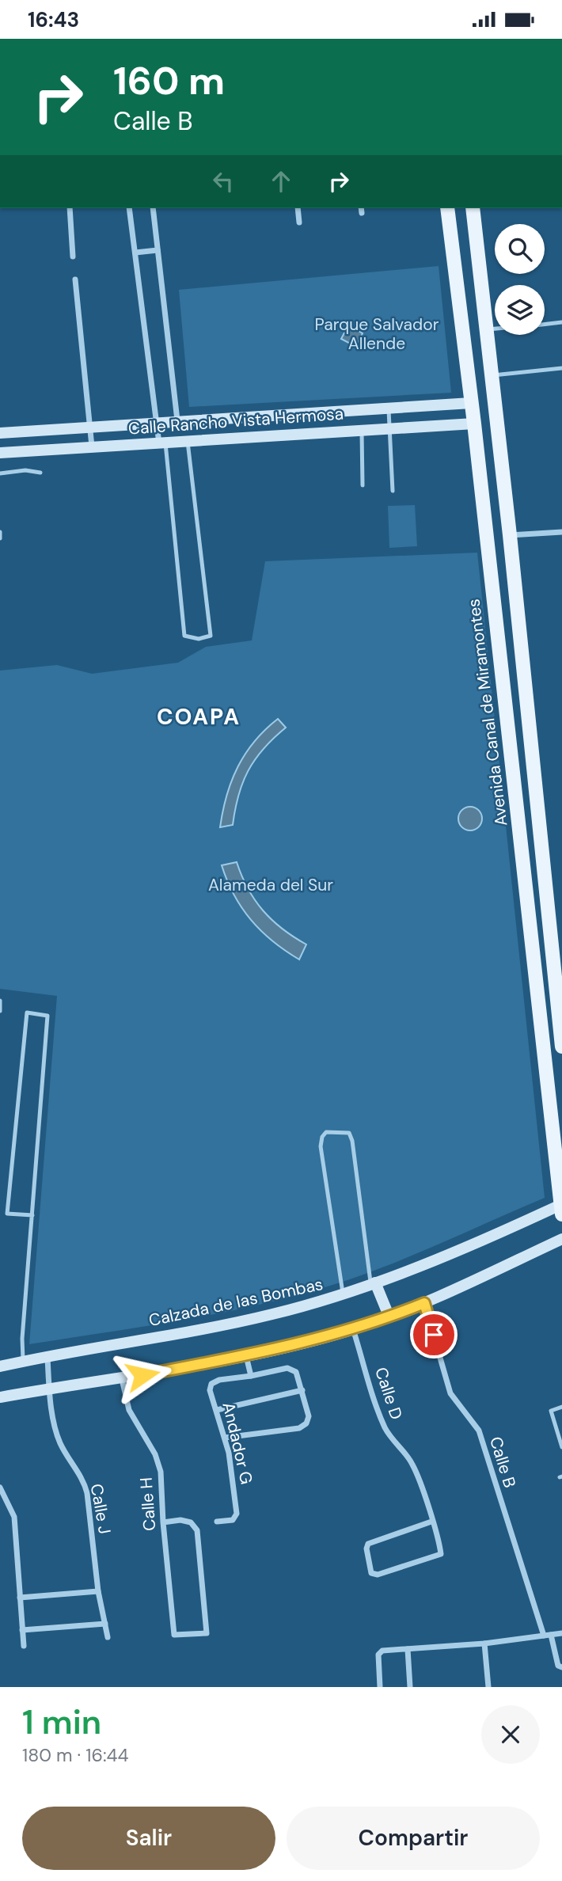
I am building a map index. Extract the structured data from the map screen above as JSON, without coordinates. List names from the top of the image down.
{
  "streets": {
    "main road": ["Calle Rancho Vista Hermosa", "Avenida Canal de Miramontes", "Calzada de las Bombas"],
    "street": [
      "Calle D",
      "Andador G",
      "Calle B",
      "Calle H",
      "Calle J"
    ]
  },
  "crossings": [
    ["Calle Rancho Vista Hermosa", "Avenida Canal de Miramontes"],
    ["Avenida Canal de Miramontes", "Calzada de las Bombas"],
    ["Calzada de las Bombas", "Calle J"]
  ],
  "districts": ["COAPA"],
  "parks": ["Parque Salvador Allende", "Alameda del Sur"],
  "page": {
    "status": "16:43",
    "turn": ["160 m", "Calle B"],
    "heading": ["1 min", "180 m · 16:44"],
    "buttons": ["Salir", "Compartir"]
  }
}
